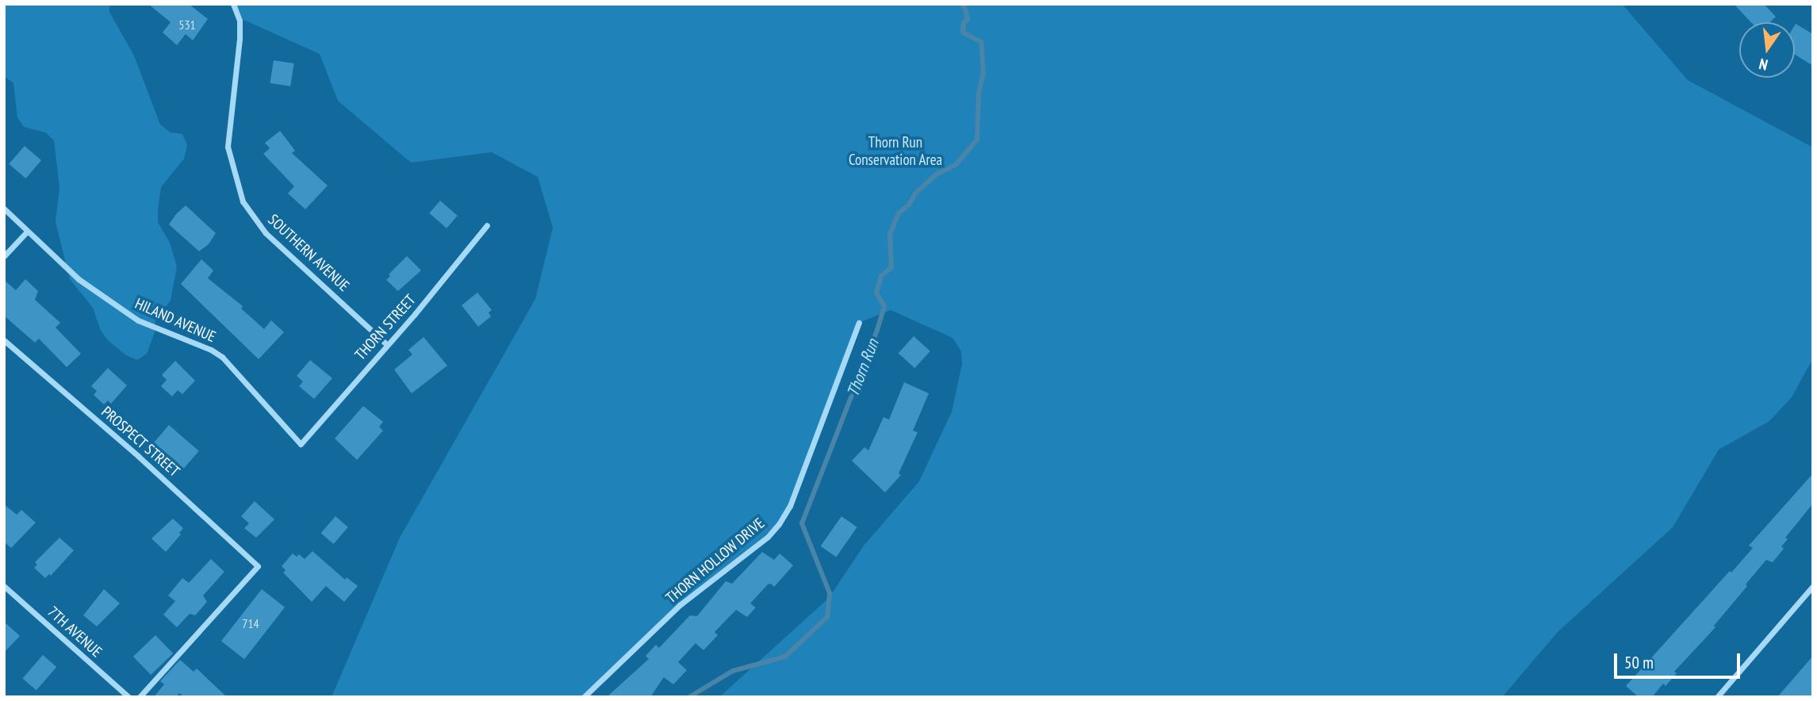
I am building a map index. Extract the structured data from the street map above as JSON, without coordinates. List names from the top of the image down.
{
  "streets": {
    "street": [
      "SOUTHERN AVENUE",
      "HILAND AVENUE",
      "THORN STREET",
      "PROSPECT STREET",
      "THORN HOLLOW DRIVE",
      "7TH AVENUE"
    ]
  },
  "crossings": [
    ["SOUTHERN AVENUE", "THORN STREET"],
    ["HILAND AVENUE", "THORN STREET"]
  ],
  "water": ["Thorn Run"],
  "parks": ["Thorn Run Conservation Area"],
  "house_numbers": ["531", "714"],
  "scale_bar": "50 m",
  "north": "bottom"
}
